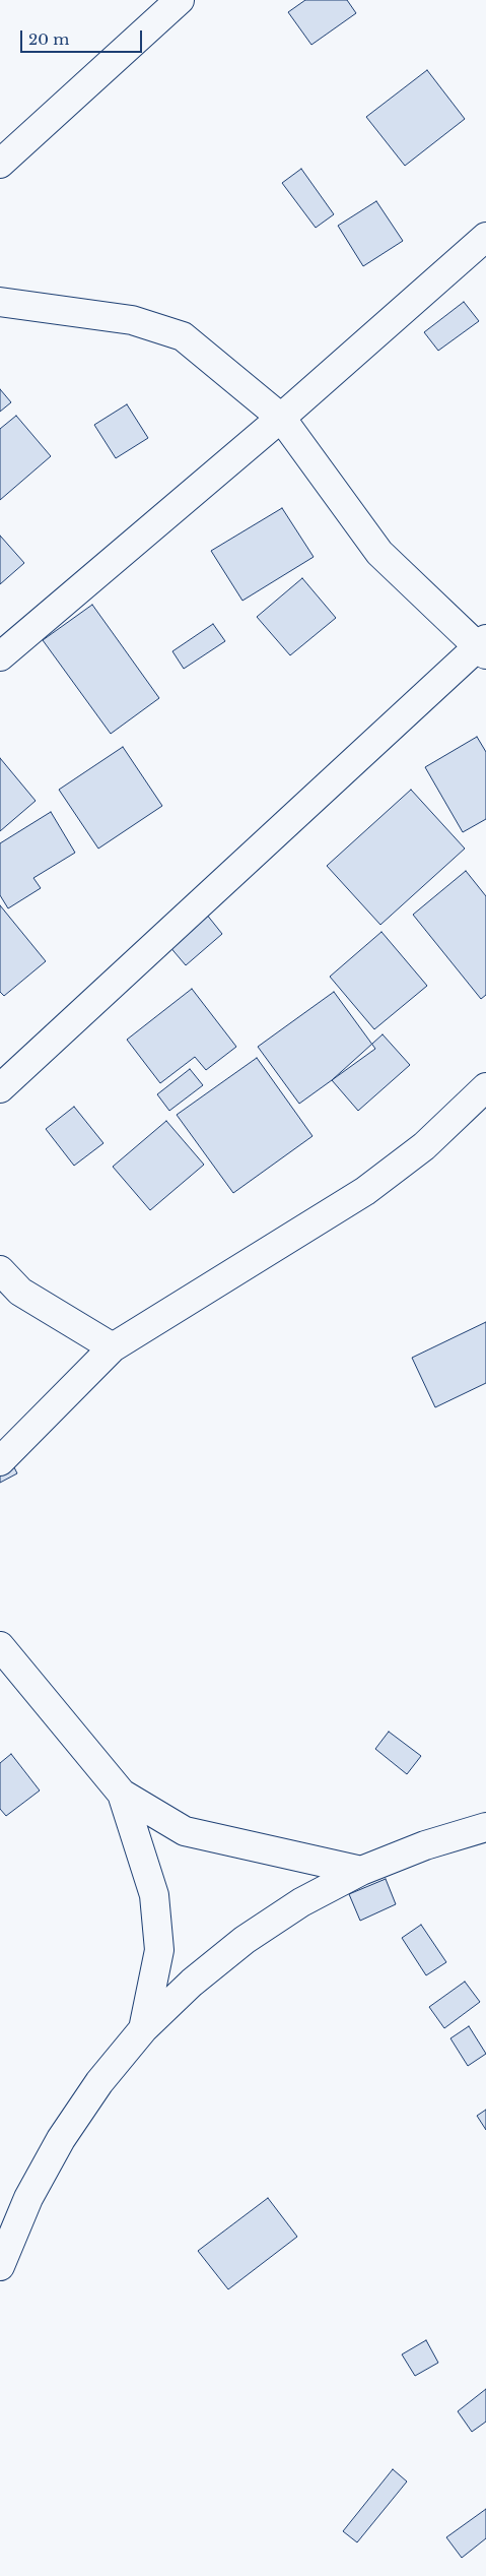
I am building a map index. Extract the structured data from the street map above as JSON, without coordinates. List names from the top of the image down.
{
  "scale_bar": "20 m"
}
